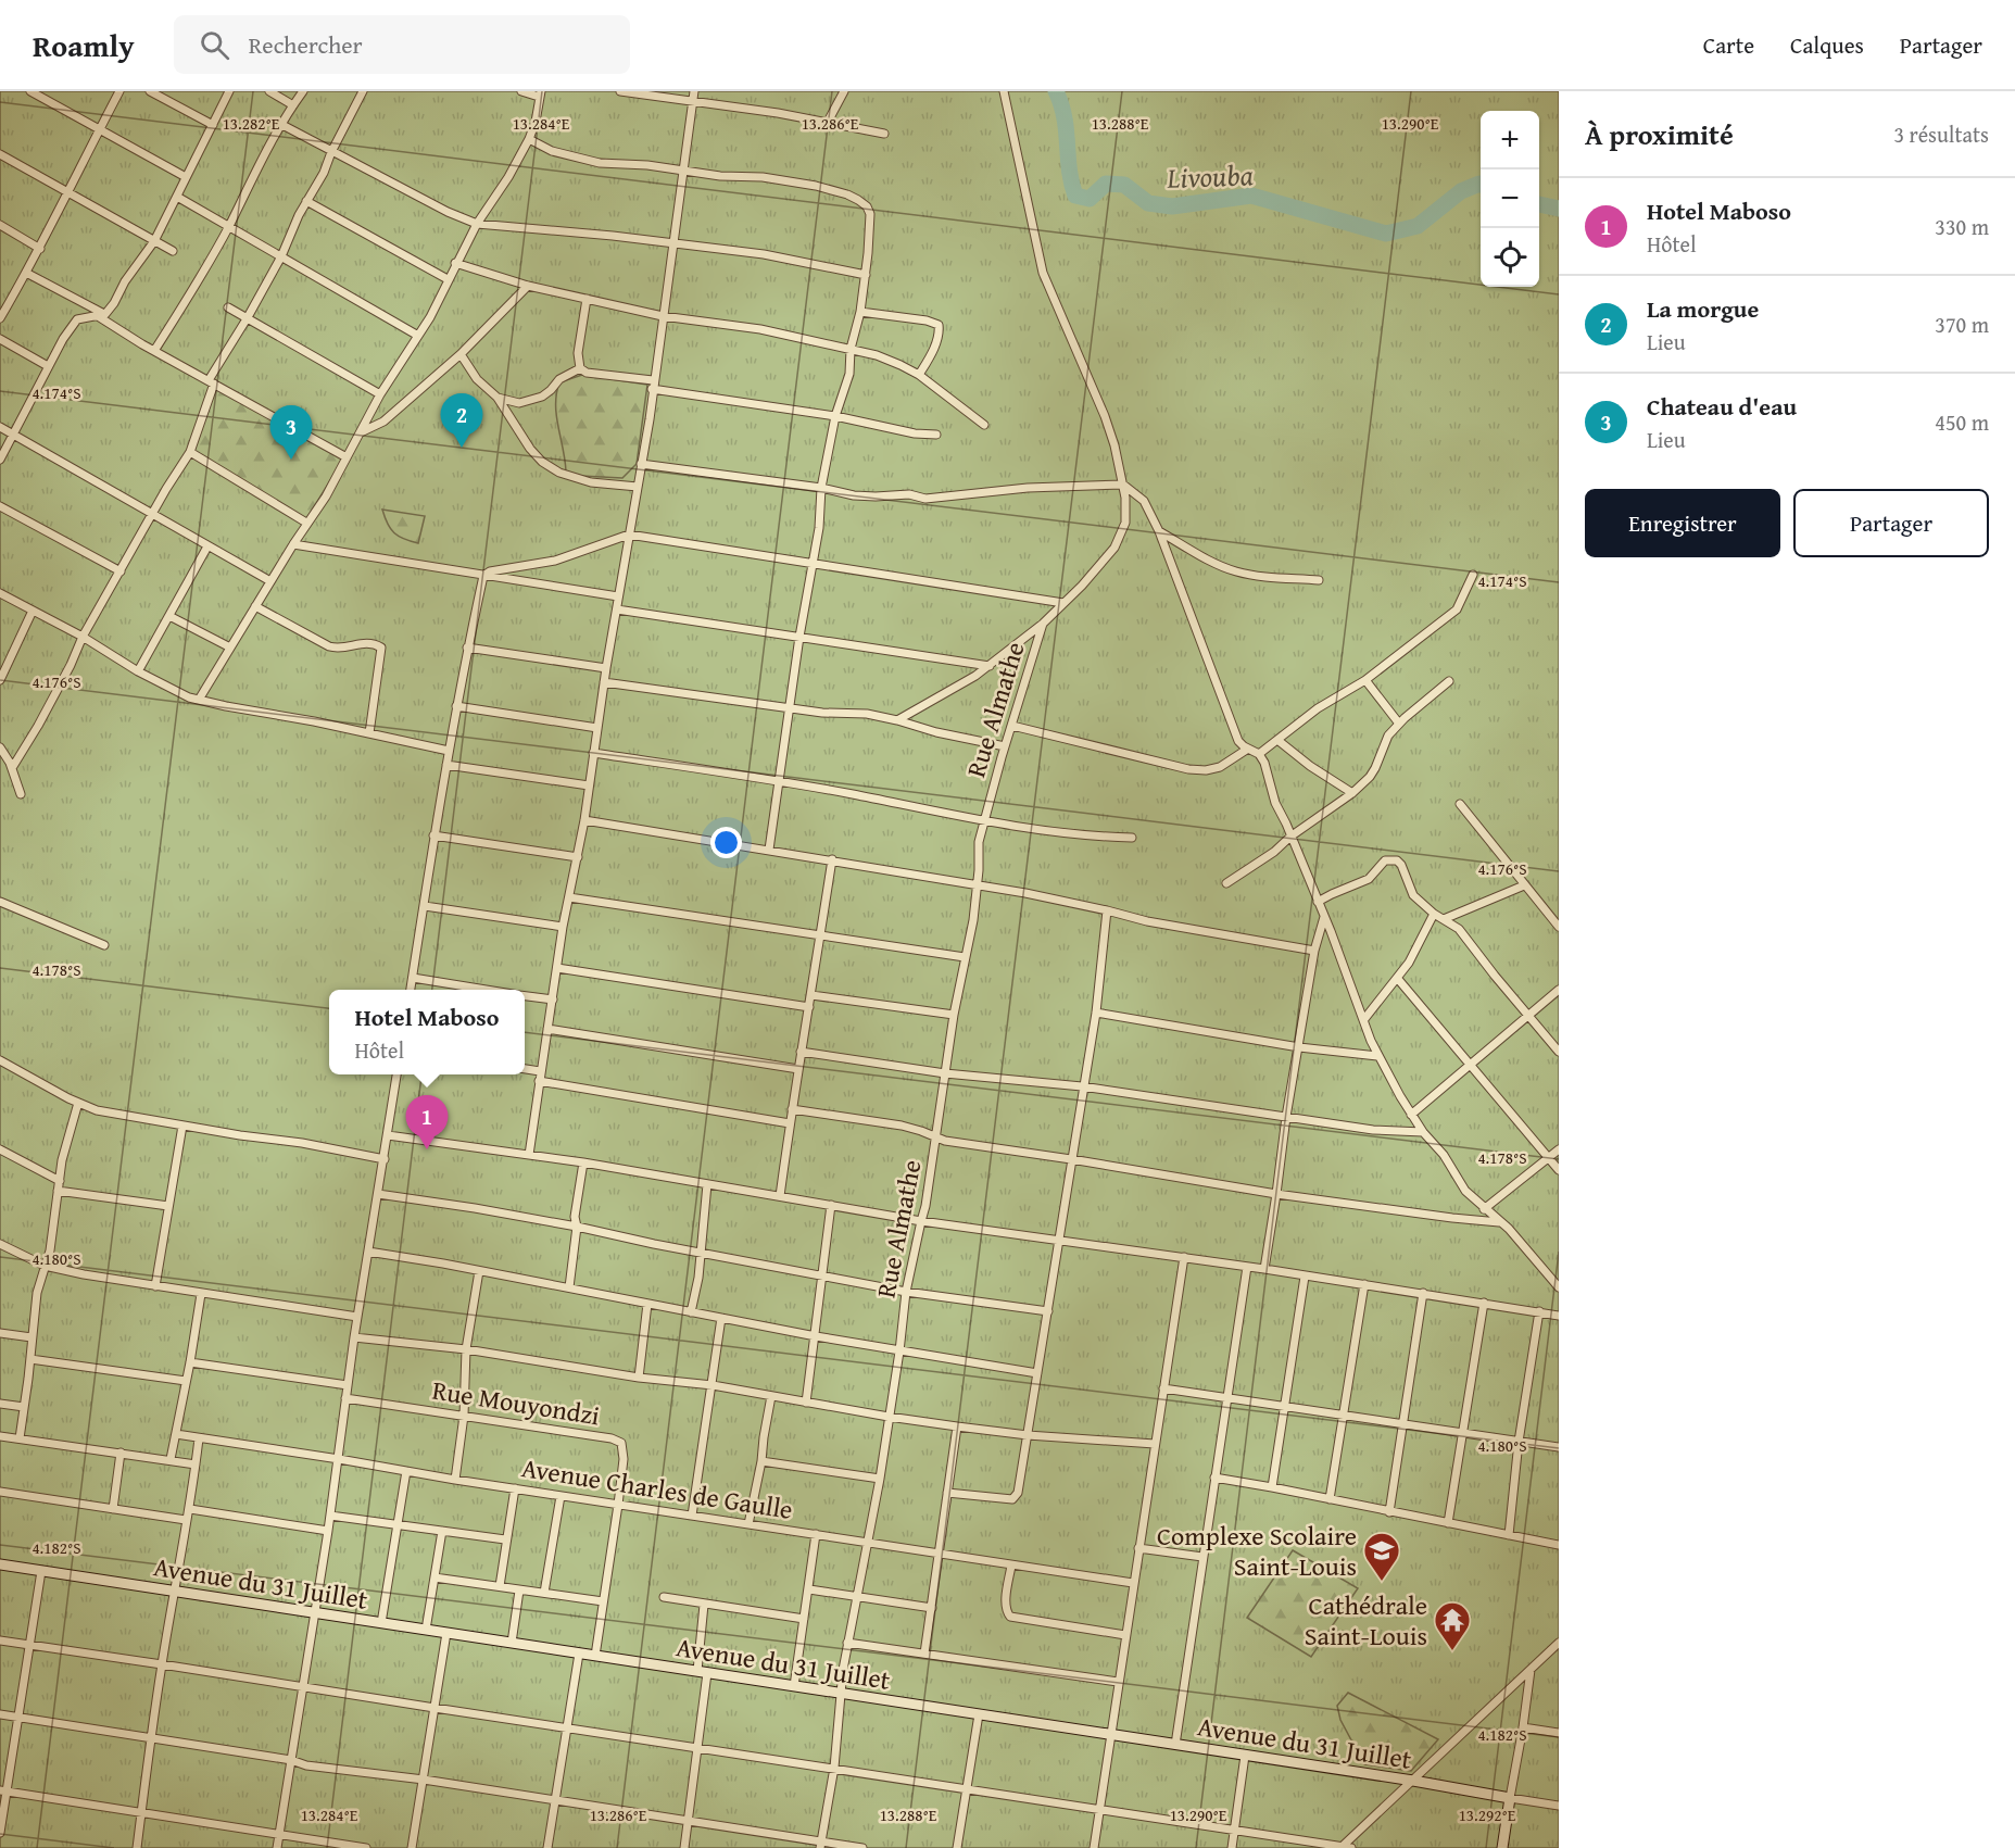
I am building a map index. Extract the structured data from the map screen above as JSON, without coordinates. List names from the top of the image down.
{
  "streets": {
    "street": [
      "Rue Almathe",
      "Rue Mouyondzi",
      "Avenue Charles de Gaulle",
      "Avenue du 31 Juillet"
    ]
  },
  "crossings": [
    ["Rue Almathe", "Avenue Charles de Gaulle"],
    ["Rue Almathe", "Avenue du 31 Juillet"],
    ["Rue Mouyondzi", "Avenue Charles de Gaulle"],
    ["Rue Mouyondzi", "Avenue du 31 Juillet"]
  ],
  "water": ["Livouba"],
  "places": {
    "school or university": ["Complexe Scolaire Saint-Louis"],
    "temple": ["Cathédrale Saint-Louis"]
  },
  "page": {
    "header": "Roamly",
    "search": "Rechercher",
    "nav": ["Carte", "Calques", "Partager"],
    "heading": ["À proximité", "3 résultats"],
    "map_buttons": ["+", "−"],
    "list": [
      {
        "mark": "1",
        "name": "Hotel Maboso",
        "note": "Hôtel",
        "value": "330 m"
      },
      {
        "mark": "2",
        "name": "La morgue",
        "note": "Lieu",
        "value": "370 m"
      },
      {
        "mark": "3",
        "name": "Chateau d'eau",
        "note": "Lieu",
        "value": "450 m"
      }
    ],
    "pins": ["2", "3", "1"],
    "buttons": ["Enregistrer", "Partager"],
    "popup": ["Hotel Maboso", "Hôtel"]
  },
  "coordinates": [
    "13.282°E",
    "13.284°E",
    "13.286°E",
    "13.288°E",
    "13.290°E",
    "4.174°S",
    "4.176°S",
    "4.178°S",
    "4.180°S",
    "4.182°S",
    "13.292°E"
  ]
}
